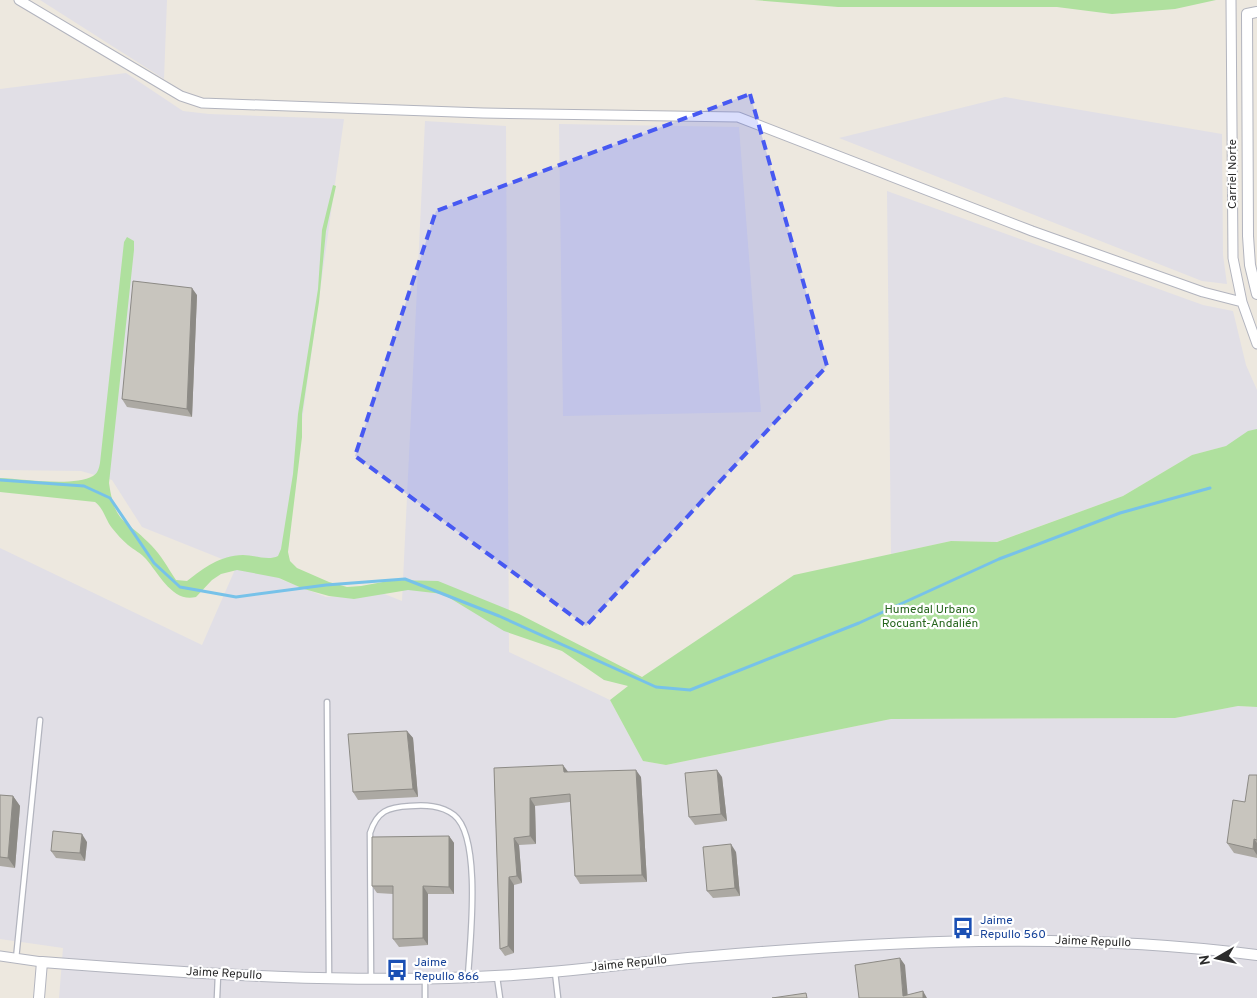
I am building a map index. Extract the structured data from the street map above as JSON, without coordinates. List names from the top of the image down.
{
  "streets": {
    "street": ["Carriel Norte", "Jaime Repullo"]
  },
  "parks": ["Humedal Urbano Rocuant-Andalién"],
  "places": {
    "bus stop": ["Jaime Repullo 560", "Jaime Repullo 866"]
  },
  "north": "left"
}
